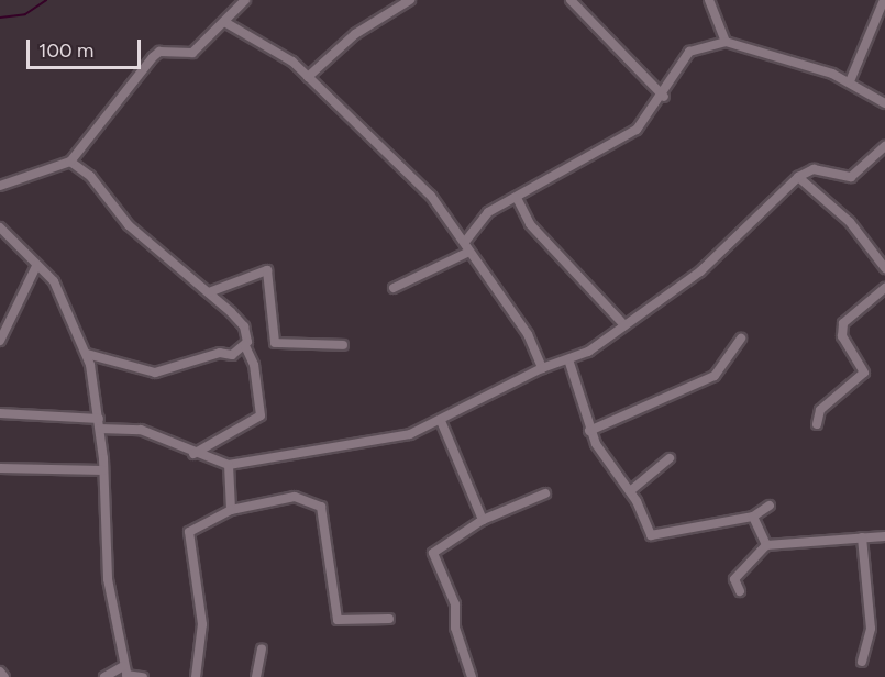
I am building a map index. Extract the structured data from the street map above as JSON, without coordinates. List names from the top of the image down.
{
  "scale_bar": "100 m"
}
